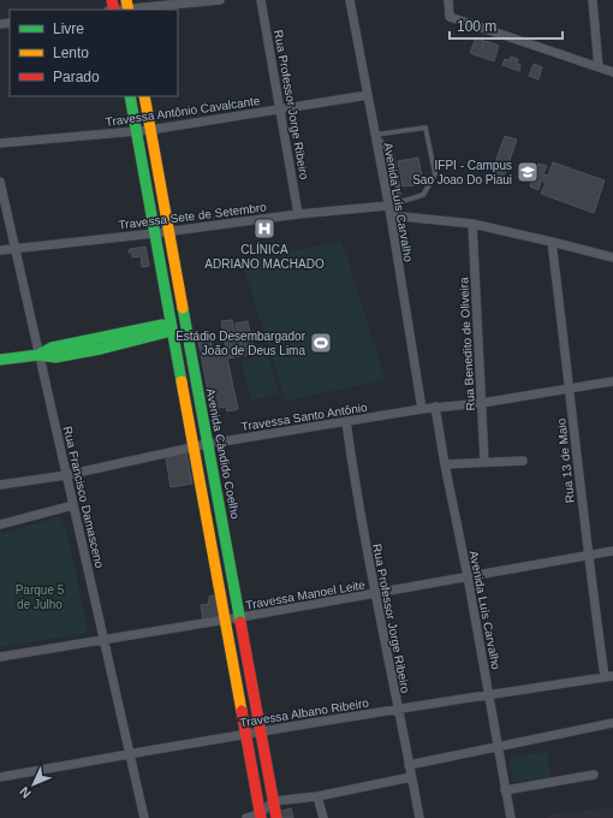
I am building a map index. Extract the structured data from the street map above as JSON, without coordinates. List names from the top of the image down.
{
  "streets": {
    "main road": ["Avenida Cândido Coelho"],
    "street": [
      "Rua Professor Jorge Ribeiro",
      "Travessa Antônio Cavalcante",
      "Avenida Luís Carvalho",
      "Travessa Sete de Setembro",
      "Rua Benedito de Oliveira",
      "Travessa Santo Antônio",
      "Rua 13 de Maio",
      "Rua Francisco Damasceno",
      "Travessa Manoel Leite",
      "Travessa Albano Ribeiro"
    ]
  },
  "crossings": [
    ["Rua Professor Jorge Ribeiro", "Travessa Antônio Cavalcante"],
    ["Rua Professor Jorge Ribeiro", "Travessa Sete de Setembro"],
    ["Rua Professor Jorge Ribeiro", "Travessa Santo Antônio"],
    ["Rua Professor Jorge Ribeiro", "Travessa Manoel Leite"],
    ["Rua Professor Jorge Ribeiro", "Travessa Albano Ribeiro"],
    ["Travessa Antônio Cavalcante", "Avenida Luís Carvalho"],
    ["Travessa Antônio Cavalcante", "Avenida Cândido Coelho"],
    ["Avenida Luís Carvalho", "Travessa Sete de Setembro"],
    ["Avenida Luís Carvalho", "Travessa Santo Antônio"],
    ["Avenida Luís Carvalho", "Travessa Manoel Leite"],
    ["Avenida Luís Carvalho", "Travessa Albano Ribeiro"],
    ["Travessa Sete de Setembro", "Avenida Cândido Coelho"],
    ["Travessa Sete de Setembro", "Rua Francisco Damasceno"],
    ["Rua Benedito de Oliveira", "Travessa Santo Antônio"],
    ["Travessa Santo Antônio", "Avenida Cândido Coelho"],
    ["Travessa Santo Antônio", "Rua 13 de Maio"],
    ["Travessa Santo Antônio", "Rua Francisco Damasceno"],
    ["Avenida Cândido Coelho", "Travessa Manoel Leite"],
    ["Avenida Cândido Coelho", "Travessa Albano Ribeiro"],
    ["Rua 13 de Maio", "Travessa Manoel Leite"],
    ["Rua 13 de Maio", "Travessa Albano Ribeiro"],
    ["Rua Francisco Damasceno", "Travessa Manoel Leite"],
    ["Rua Francisco Damasceno", "Travessa Albano Ribeiro"]
  ],
  "parks": ["Parque 5 de Julho"],
  "places": {
    "school or university": ["IFPI - Campus Sao Joao Do Piaui"],
    "hospital": ["CLÍNICA ADRIANO MACHADO"],
    "sports": ["Estádio Desembargador João de Deus Lima"]
  },
  "legend": ["Livre", "Lento", "Parado"],
  "scale_bar": "100 m",
  "north": "bottom left"
}
